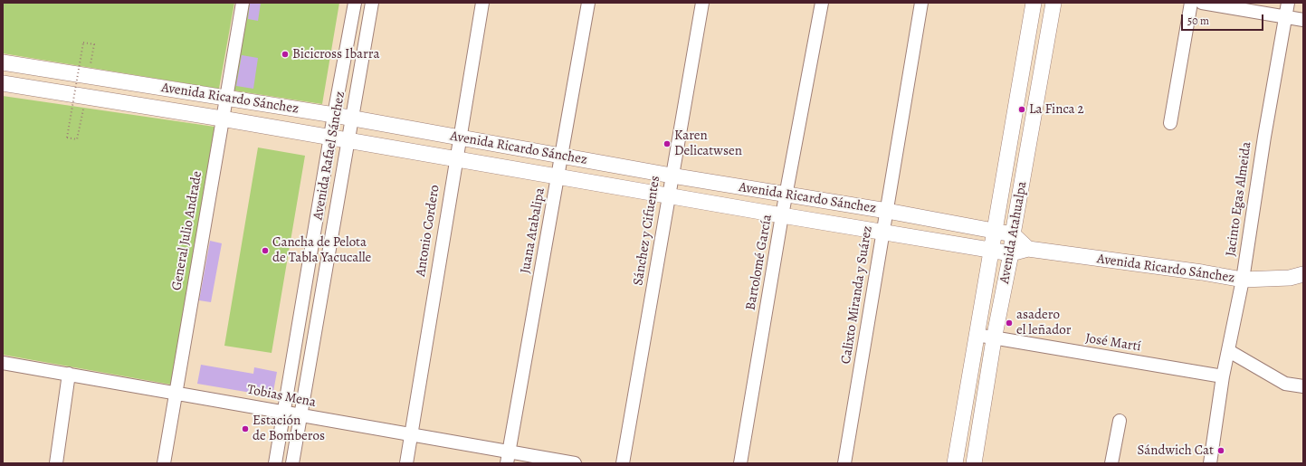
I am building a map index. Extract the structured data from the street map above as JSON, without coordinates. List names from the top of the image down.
{
  "streets": {
    "main road": ["Avenida Ricardo Sánchez", "Avenida Atahualpa"],
    "street": [
      "Avenida Rafael Sánchez",
      "Jacinto Egas Almeida",
      "General Julio Andrade",
      "Antonio Cordero",
      "Juana Atabalipa",
      "Sánchez y Cifuentes",
      "Bartolomé García",
      "Calixto Miranda y Suárez",
      "José Martí",
      "Tobias Mena"
    ]
  },
  "crossings": [
    ["Avenida Ricardo Sánchez", "Avenida Rafael Sánchez"],
    ["Avenida Ricardo Sánchez", "Jacinto Egas Almeida"],
    ["Avenida Ricardo Sánchez", "General Julio Andrade"],
    ["Avenida Ricardo Sánchez", "Antonio Cordero"],
    ["Avenida Ricardo Sánchez", "Juana Atabalipa"],
    ["Avenida Ricardo Sánchez", "Sánchez y Cifuentes"],
    ["Avenida Ricardo Sánchez", "Avenida Atahualpa"],
    ["Avenida Ricardo Sánchez", "Bartolomé García"],
    ["Avenida Ricardo Sánchez", "Calixto Miranda y Suárez"],
    ["Avenida Rafael Sánchez", "Tobias Mena"],
    ["Jacinto Egas Almeida", "José Martí"],
    ["General Julio Andrade", "Tobias Mena"],
    ["Antonio Cordero", "Tobias Mena"],
    ["Juana Atabalipa", "Tobias Mena"],
    ["Avenida Atahualpa", "José Martí"]
  ],
  "places": [
    "Bicicross Ibarra",
    "La Finca 2",
    "Karen Delicatwsen",
    "Cancha de Pelota de Tabla Yacucalle",
    "asadero el leñador",
    "Estación de Bomberos",
    "Sándwich Cat"
  ],
  "scale_bar": "50 m"
}
